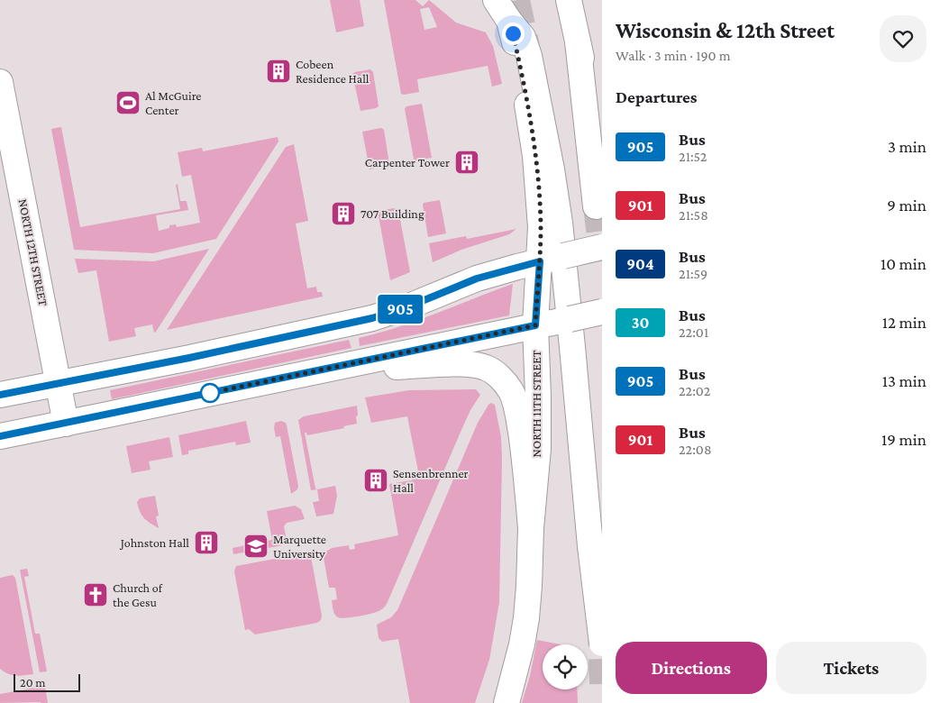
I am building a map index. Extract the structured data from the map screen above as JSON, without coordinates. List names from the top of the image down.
{
  "streets": {
    "main road": ["NORTH 12TH STREET", "NORTH 11TH STREET"]
  },
  "places": {
    "building": [
      "Cobeen Residence Hall",
      "Carpenter Tower",
      "707 Building",
      "Sensenbrenner Hall",
      "Johnston Hall"
    ],
    "sports": ["Al McGuire Center"],
    "school or university": ["Marquette University"],
    "church": ["Church of the Gesu"]
  },
  "lines": ["bus line 905"],
  "scale_bar": "20 m",
  "page": {
    "on_map": "905",
    "heading": [
      ["Wisconsin & 12th Street", "Walk · 3 min · 190 m"],
      "Departures"
    ],
    "list": [
      {
        "mark": "905",
        "name": "Bus",
        "note": "21:52",
        "value": "3 min"
      },
      {
        "mark": "901",
        "name": "Bus",
        "note": "21:58",
        "value": "9 min"
      },
      {
        "mark": "904",
        "name": "Bus",
        "note": "21:59",
        "value": "10 min"
      },
      {
        "mark": "30",
        "name": "Bus",
        "note": "22:01",
        "value": "12 min"
      },
      {
        "mark": "905",
        "name": "Bus",
        "note": "22:02",
        "value": "13 min"
      },
      {
        "mark": "901",
        "name": "Bus",
        "note": "22:08",
        "value": "19 min"
      }
    ],
    "buttons": ["Directions", "Tickets"],
    "scale": "20 m"
  }
}
